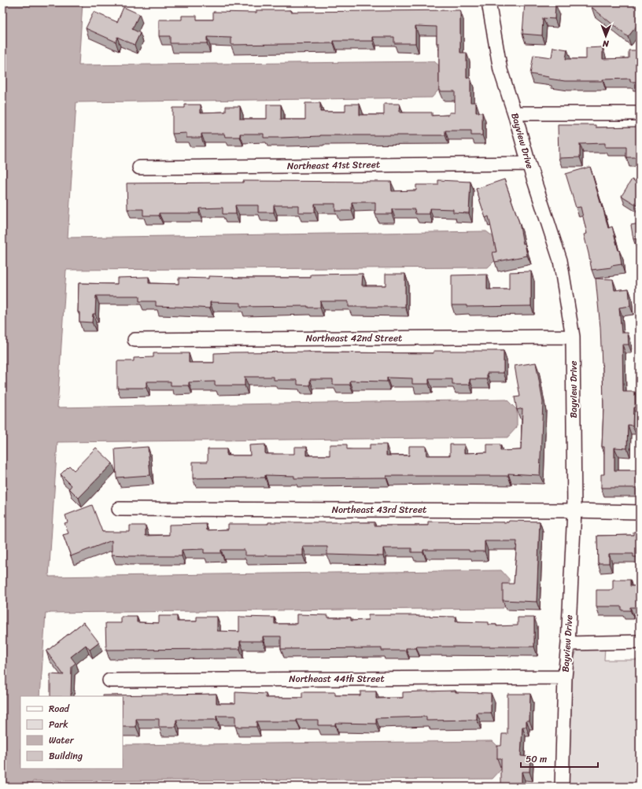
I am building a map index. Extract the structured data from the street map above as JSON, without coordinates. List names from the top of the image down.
{
  "streets": {
    "street": [
      "Bayview Drive",
      "Northeast 41st Street",
      "Northeast 42nd Street",
      "Northeast 43rd Street",
      "Northeast 44th Street"
    ]
  },
  "crossings": [
    ["Bayview Drive", "Northeast 41st Street"],
    ["Bayview Drive", "Northeast 42nd Street"],
    ["Bayview Drive", "Northeast 43rd Street"],
    ["Bayview Drive", "Northeast 44th Street"]
  ],
  "legend": [
    "Road",
    "Park",
    "Water",
    "Building"
  ],
  "scale_bar": "50 m",
  "north": "bottom"
}
